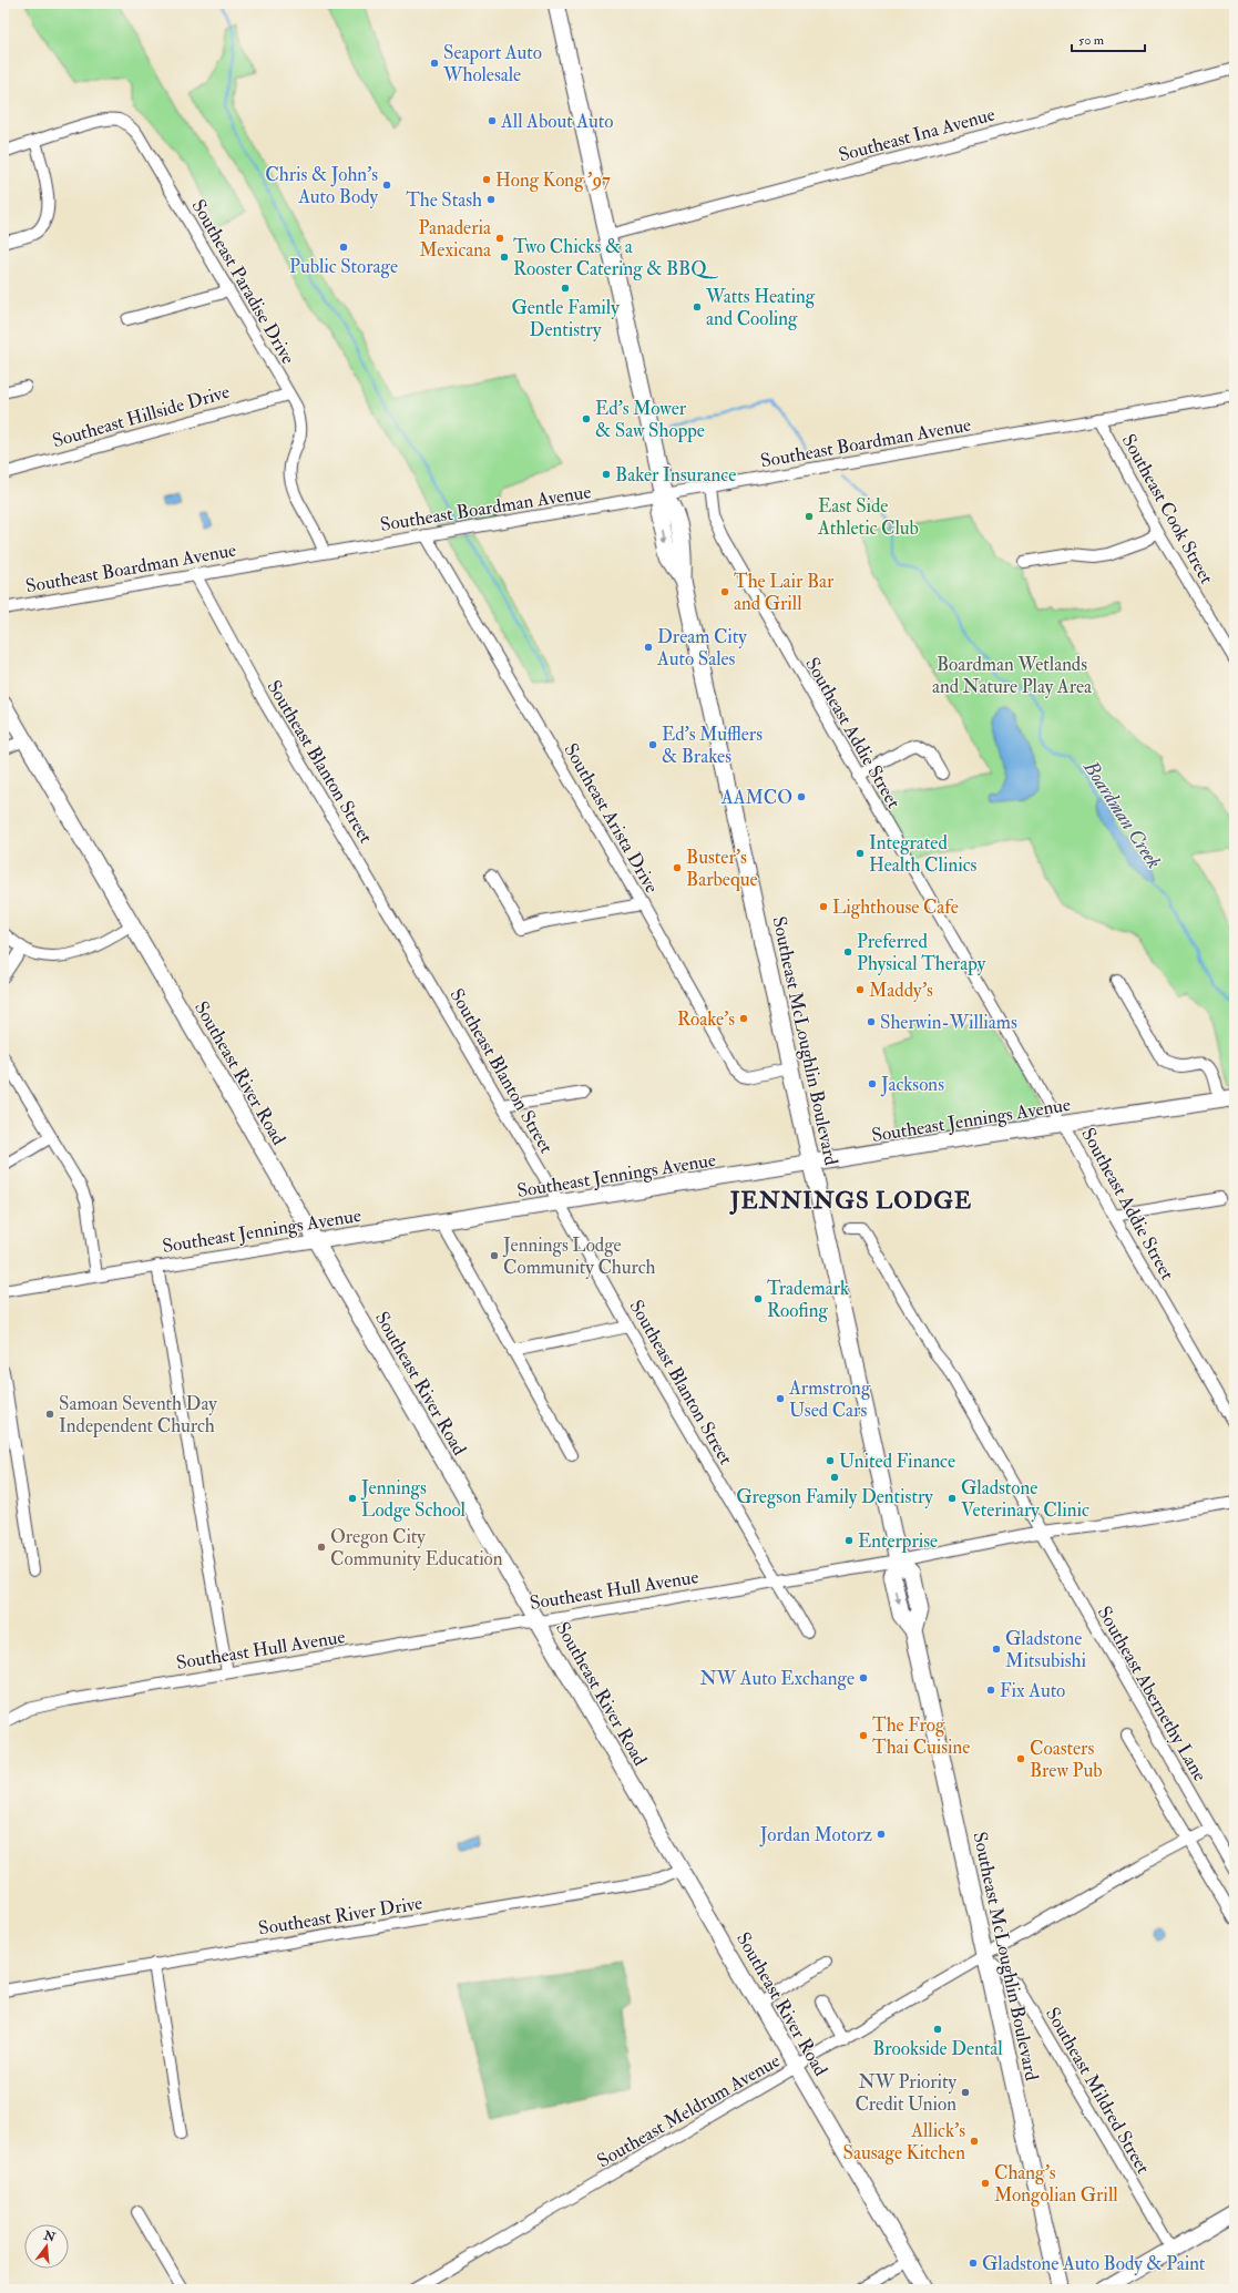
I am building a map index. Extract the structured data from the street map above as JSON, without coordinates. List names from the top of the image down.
{
  "streets": {
    "main road": ["Southeast McLoughlin Boulevard"],
    "street": [
      "Southeast Ina Avenue",
      "Southeast Paradise Drive",
      "Southeast Hillside Drive",
      "Southeast Boardman Avenue",
      "Southeast Cook Street",
      "Southeast Addie Street",
      "Southeast Blanton Street",
      "Southeast Arista Drive",
      "Southeast River Road",
      "Southeast Jennings Avenue",
      "Southeast Hull Avenue",
      "Southeast Abernethy Lane",
      "Southeast River Drive",
      "Southeast Mildred Street",
      "Southeast Meldrum Avenue"
    ]
  },
  "crossings": [
    ["Southeast Ina Avenue", "Southeast McLoughlin Boulevard"],
    ["Southeast Paradise Drive", "Southeast Hillside Drive"],
    ["Southeast Paradise Drive", "Southeast Boardman Avenue"],
    ["Southeast Boardman Avenue", "Southeast Cook Street"],
    ["Southeast Boardman Avenue", "Southeast Addie Street"],
    ["Southeast Boardman Avenue", "Southeast Blanton Street"],
    ["Southeast Boardman Avenue", "Southeast Arista Drive"],
    ["Southeast Boardman Avenue", "Southeast McLoughlin Boulevard"],
    ["Southeast Addie Street", "Southeast Jennings Avenue"],
    ["Southeast Blanton Street", "Southeast Jennings Avenue"],
    ["Southeast Blanton Street", "Southeast Hull Avenue"],
    ["Southeast Arista Drive", "Southeast McLoughlin Boulevard"],
    ["Southeast McLoughlin Boulevard", "Southeast Jennings Avenue"],
    ["Southeast McLoughlin Boulevard", "Southeast Hull Avenue"],
    ["Southeast McLoughlin Boulevard", "Southeast Mildred Street"],
    ["Southeast McLoughlin Boulevard", "Southeast Meldrum Avenue"],
    ["Southeast River Road", "Southeast Jennings Avenue"],
    ["Southeast River Road", "Southeast Hull Avenue"],
    ["Southeast River Road", "Southeast River Drive"],
    ["Southeast River Road", "Southeast Meldrum Avenue"],
    ["Southeast Hull Avenue", "Southeast Abernethy Lane"],
    ["Southeast Abernethy Lane", "Southeast Meldrum Avenue"],
    ["Southeast Mildred Street", "Southeast Meldrum Avenue"]
  ],
  "districts": ["JENNINGS LODGE"],
  "water": ["Boardman Creek"],
  "parks": ["Boardman Wetlands and Nature Play Area"],
  "places": [
    "Seaport Auto Wholesale",
    "All About Auto",
    "Hong Kong '97",
    "Chris & John's Auto Body",
    "The Stash",
    "Panaderia Mexicana",
    "Public Storage",
    "Two Chicks & a Rooster Catering & BBQ",
    "Gentle Family Dentistry",
    "Watts Heating and Cooling",
    "Ed's Mower & Saw Shoppe",
    "Baker Insurance",
    "East Side Athletic Club",
    "The Lair Bar and Grill",
    "Dream City Auto Sales",
    "Ed's Mufflers & Brakes",
    "AAMCO",
    "Integrated Health Clinics",
    "Buster's Barbeque",
    "Lighthouse Cafe",
    "Preferred Physical Therapy",
    "Maddy's",
    "Roake's",
    "Sherwin-Williams",
    "Jacksons",
    "Jennings Lodge Community Church",
    "Trademark Roofing",
    "Armstrong Used Cars",
    "Samoan Seventh Day Independent Church",
    "United Finance",
    "Gregson Family Dentistry",
    "Jennings Lodge School",
    "Gladstone Veterinary Clinic",
    "Enterprise",
    "Oregon City Community Education",
    "Gladstone Mitsubishi",
    "NW Auto Exchange",
    "Fix Auto",
    "The Frog Thai Cuisine",
    "Coasters Brew Pub",
    "Jordan Motorz",
    "Brookside Dental",
    "NW Priority Credit Union",
    "Allick's Sausage Kitchen",
    "Chang's Mongolian Grill",
    "Gladstone Auto Body & Paint"
  ],
  "scale_bar": "50 m",
  "north": "top"
}
